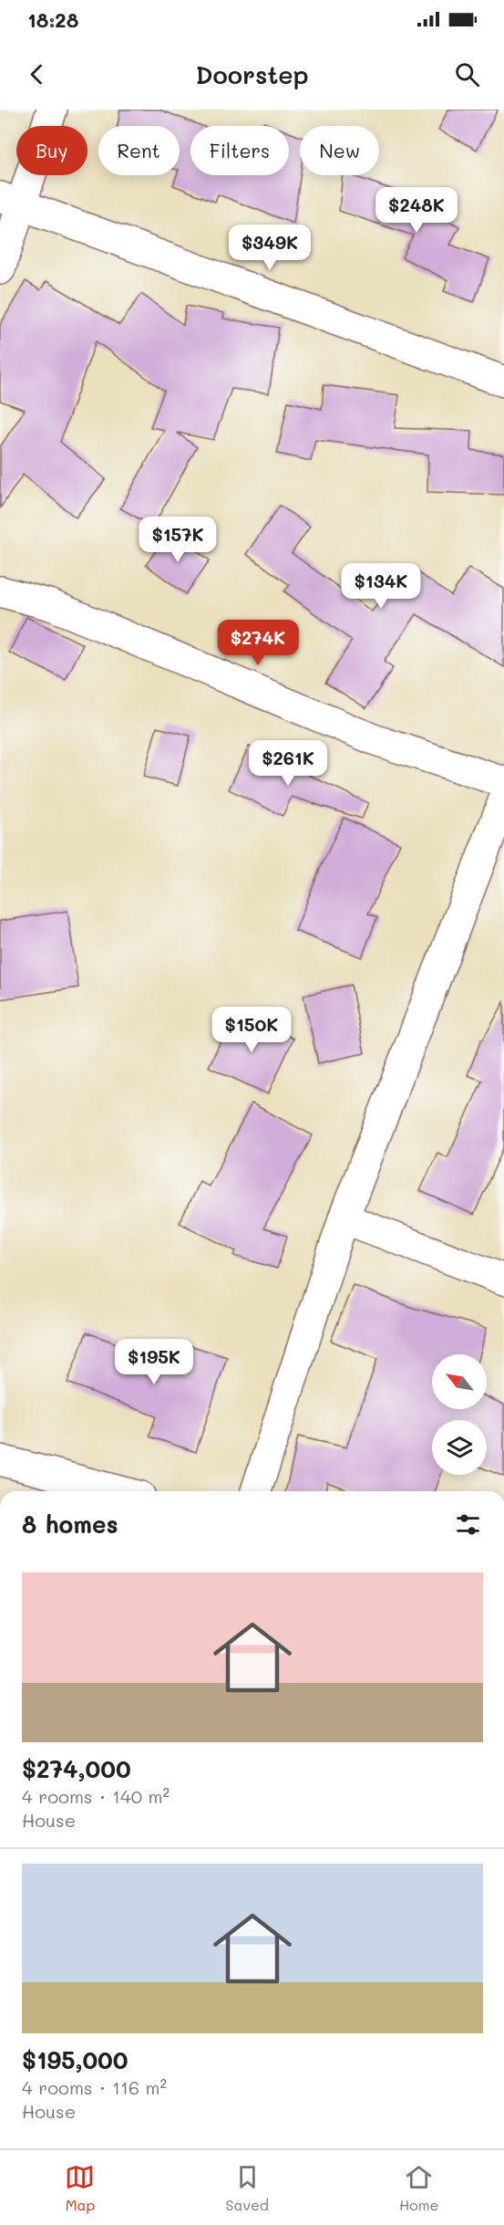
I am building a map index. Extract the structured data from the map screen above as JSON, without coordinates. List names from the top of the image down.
{
  "north": "top left",
  "page": {
    "status": "18:28",
    "header": "Doorstep",
    "chip": [
      "Buy",
      "Rent",
      "Filters",
      "New"
    ],
    "price": [
      "$248K",
      "$349K",
      "$157K",
      "$134K",
      "$274K",
      "$261K",
      "$150K",
      "$195K"
    ],
    "heading": "8 homes",
    "list": [
      {
        "name": "$274,000",
        "note": "4 rooms · 140 m² · House"
      },
      {
        "name": "$195,000",
        "note": "4 rooms · 116 m² · House"
      }
    ],
    "tabs": ["Map", "Saved", "Home"]
  }
}
